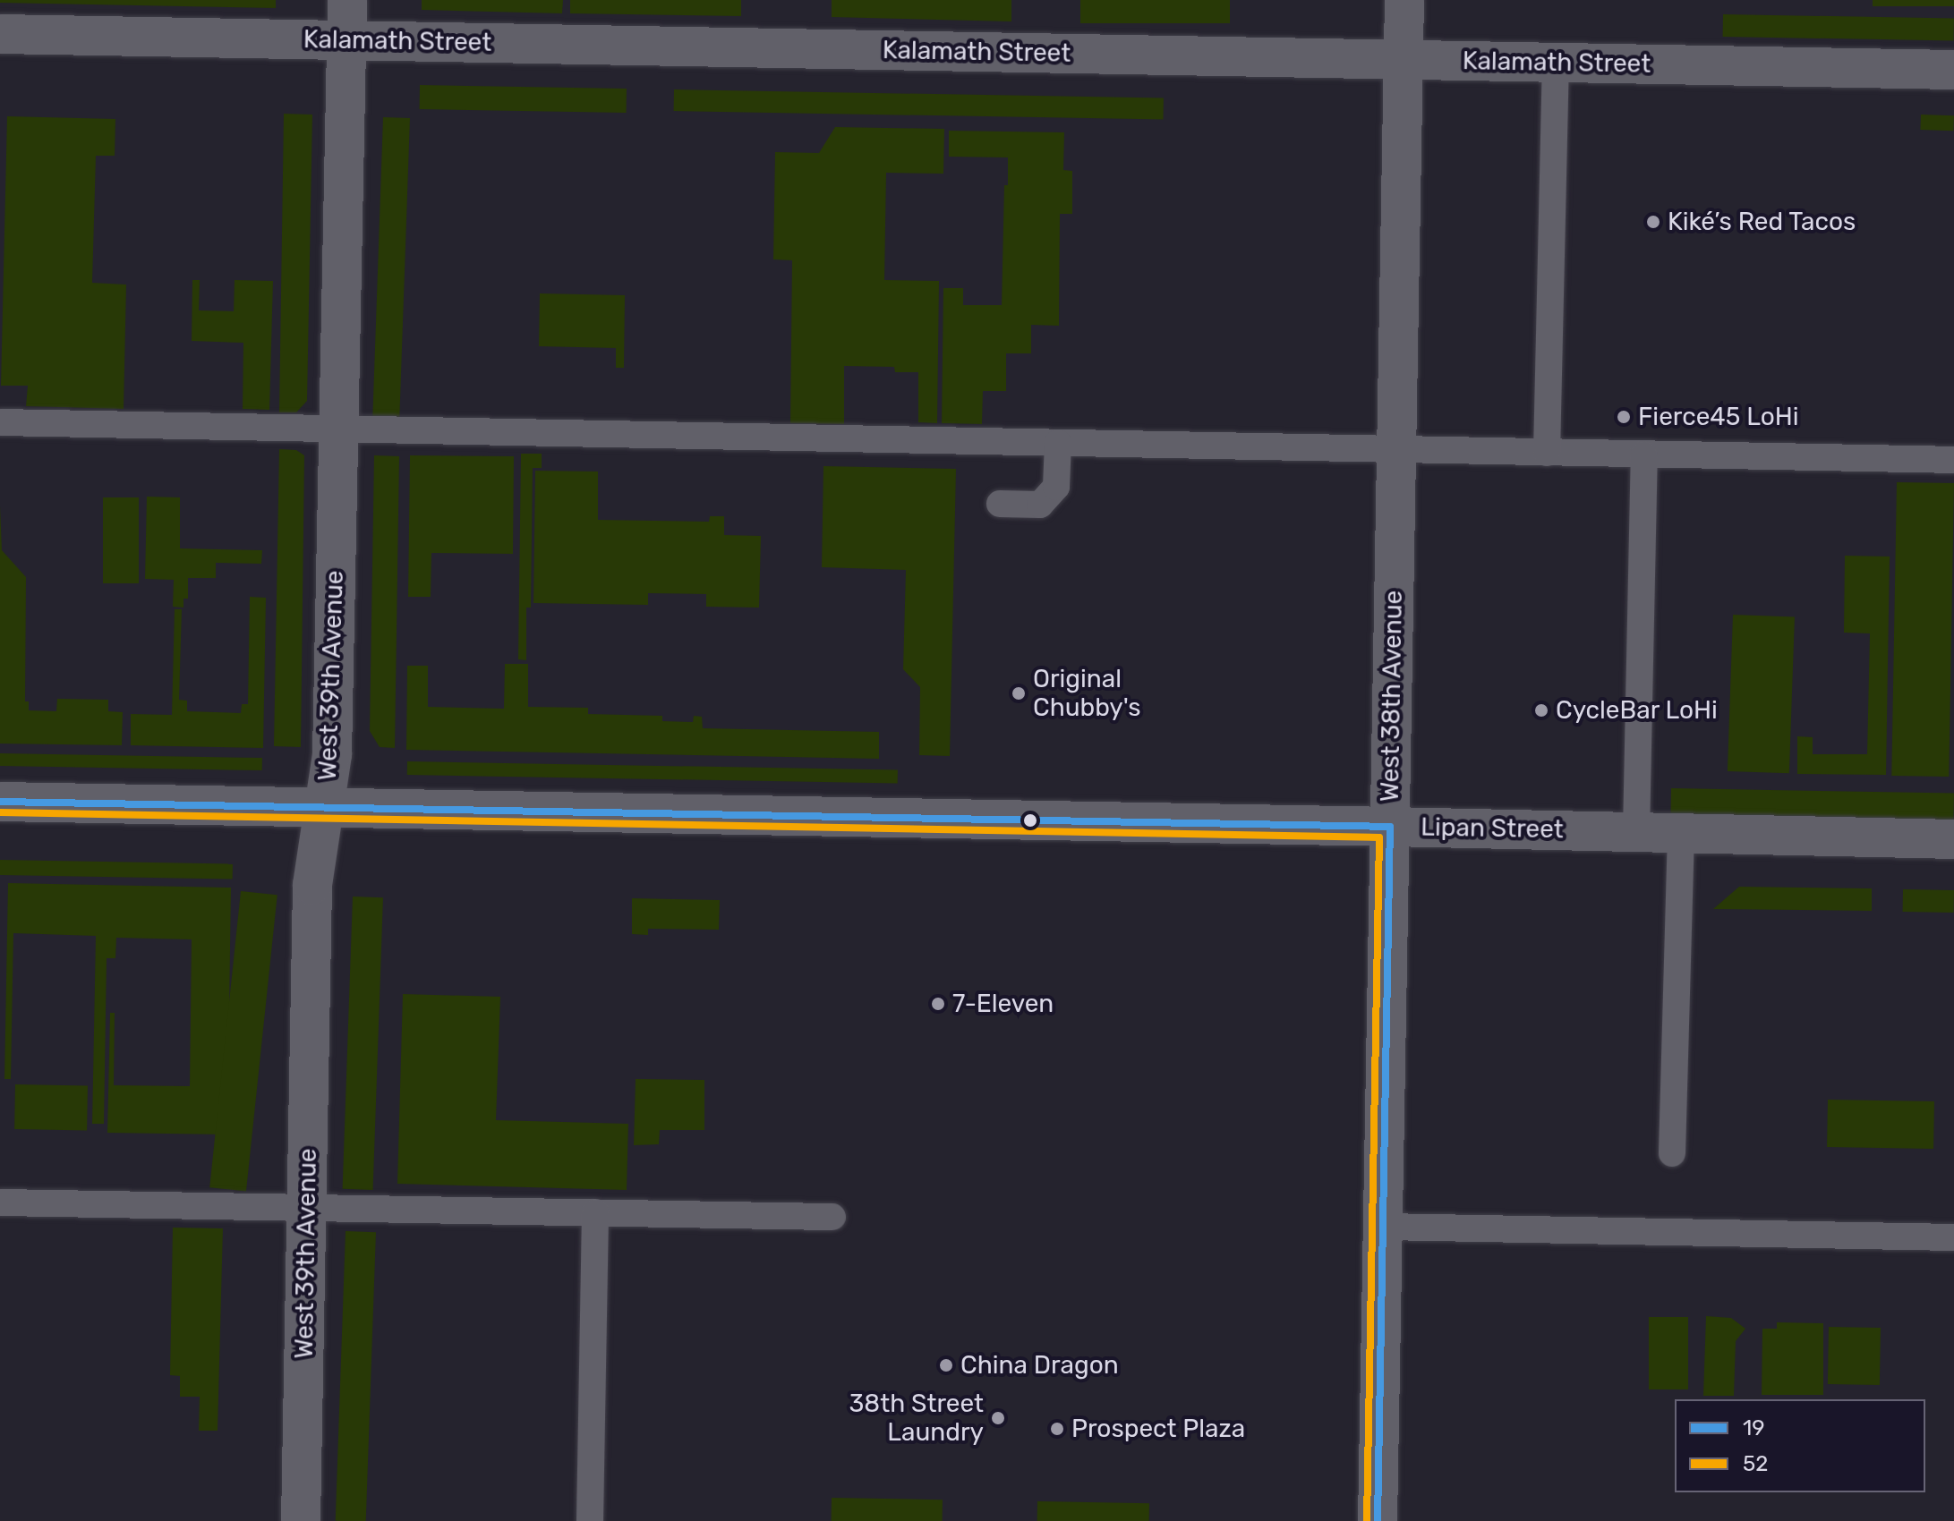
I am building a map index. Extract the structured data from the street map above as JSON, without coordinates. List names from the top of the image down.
{
  "streets": {
    "street": [
      "Kalamath Street",
      "West 39th Avenue",
      "West 38th Avenue",
      "Lipan Street"
    ]
  },
  "crossings": [
    ["Kalamath Street", "West 39th Avenue"],
    ["Kalamath Street", "West 38th Avenue"],
    ["West 39th Avenue", "Lipan Street"],
    ["West 38th Avenue", "Lipan Street"]
  ],
  "places": [
    "Kiké’s Red Tacos",
    "Fierce45 LoHi",
    "Original Chubby's",
    "CycleBar LoHi",
    "7-Eleven",
    "China Dragon",
    "38th Street Laundry",
    "Prospect Plaza"
  ],
  "lines": ["transit line 19", "transit line 52"],
  "legend": ["19", "52"]
}
